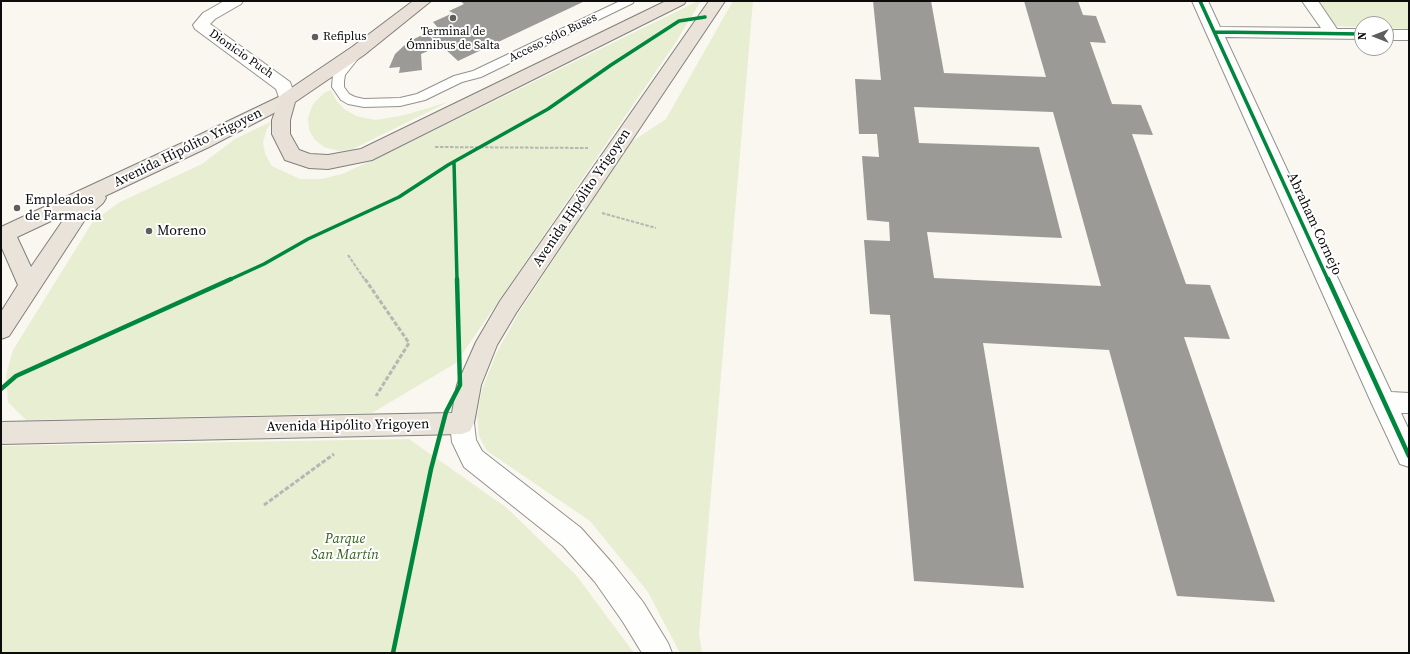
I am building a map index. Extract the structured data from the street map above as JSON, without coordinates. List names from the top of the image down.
{
  "streets": {
    "highway": ["Avenida Hipólito Yrigoyen"],
    "street": ["Dionicio Puch", "Abraham Cornejo"],
    "lane": ["Acceso Sólo Buses"]
  },
  "crossings": [
    ["Acceso Sólo Buses", "Avenida Hipólito Yrigoyen"],
    ["Dionicio Puch", "Avenida Hipólito Yrigoyen"]
  ],
  "parks": ["Parque San Martín"],
  "places": [
    "Terminal de Ómnibus de Salta",
    "Refiplus",
    "Empleados de Farmacia",
    "Moreno"
  ],
  "north": "left"
}
